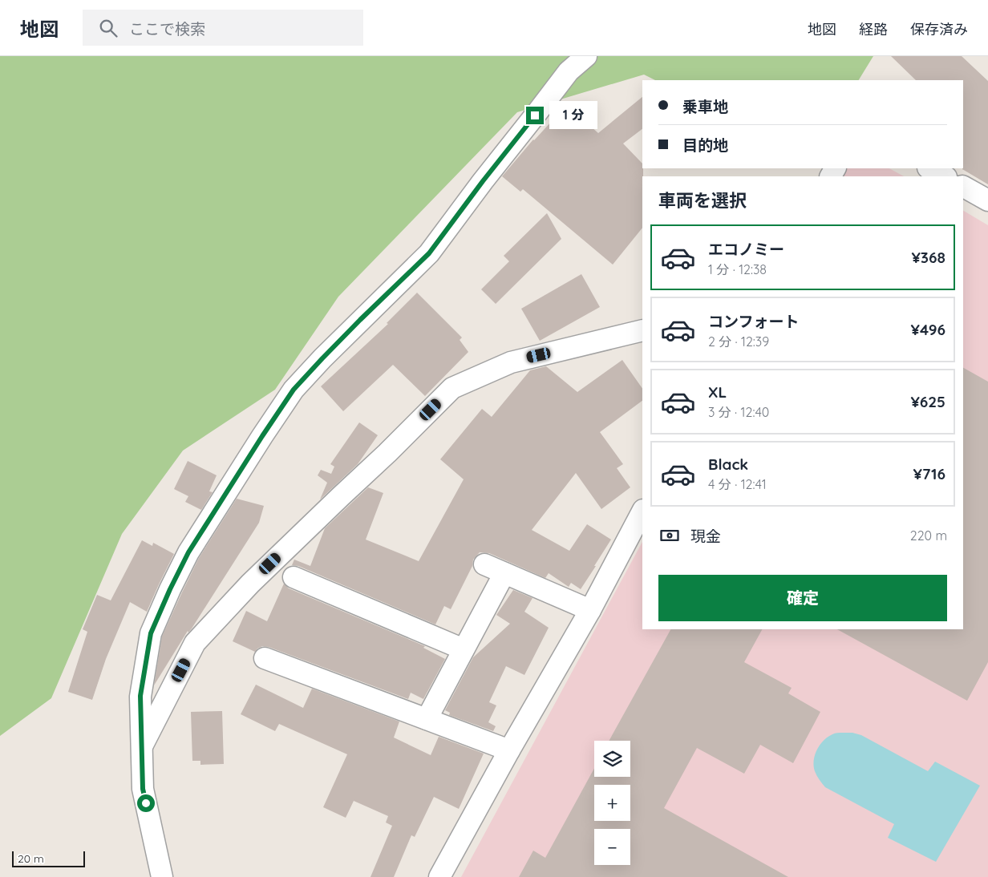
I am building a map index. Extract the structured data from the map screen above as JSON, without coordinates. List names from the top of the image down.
{
  "scale_bar": "20 m",
  "page": {
    "header": "地図",
    "search": "ここで検索",
    "nav": ["地図", "経路", "保存済み"],
    "banner": ["乗車地", "目的地"],
    "bubble": "1 分",
    "heading": "車両を選択",
    "list": [
      {
        "name": "エコノミー",
        "note": "1 分 · 12:38",
        "value": "¥368"
      },
      {
        "name": "コンフォート",
        "note": "2 分 · 12:39",
        "value": "¥496"
      },
      {
        "name": "XL",
        "note": "3 分 · 12:40",
        "value": "¥625"
      },
      {
        "name": "Black",
        "note": "4 分 · 12:41",
        "value": "¥716"
      }
    ],
    "pay": ["現金", "220 m"],
    "buttons": "確定",
    "map_buttons": ["+", "−"],
    "scale": "20 m"
  }
}
